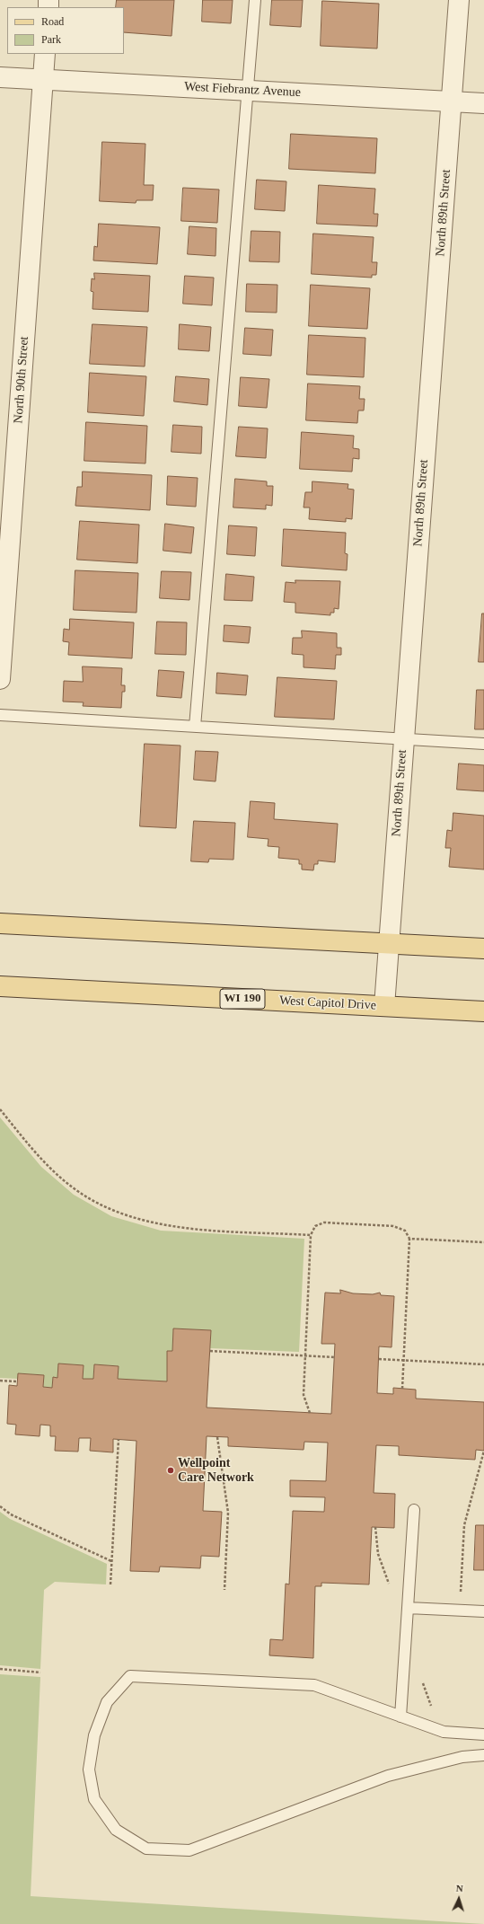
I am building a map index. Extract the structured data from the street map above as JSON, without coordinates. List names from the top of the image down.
{
  "streets": {
    "main road": ["WI 190", "West Capitol Drive"],
    "street": ["West Fiebrantz Avenue", "North 89th Street", "North 90th Street"]
  },
  "crossings": [
    ["West Fiebrantz Avenue", "North 89th Street"],
    ["West Fiebrantz Avenue", "North 90th Street"],
    ["North 89th Street", "West Capitol Drive"]
  ],
  "places": ["Wellpoint Care Network"],
  "legend": ["Road", "Park"],
  "north": "top"
}
